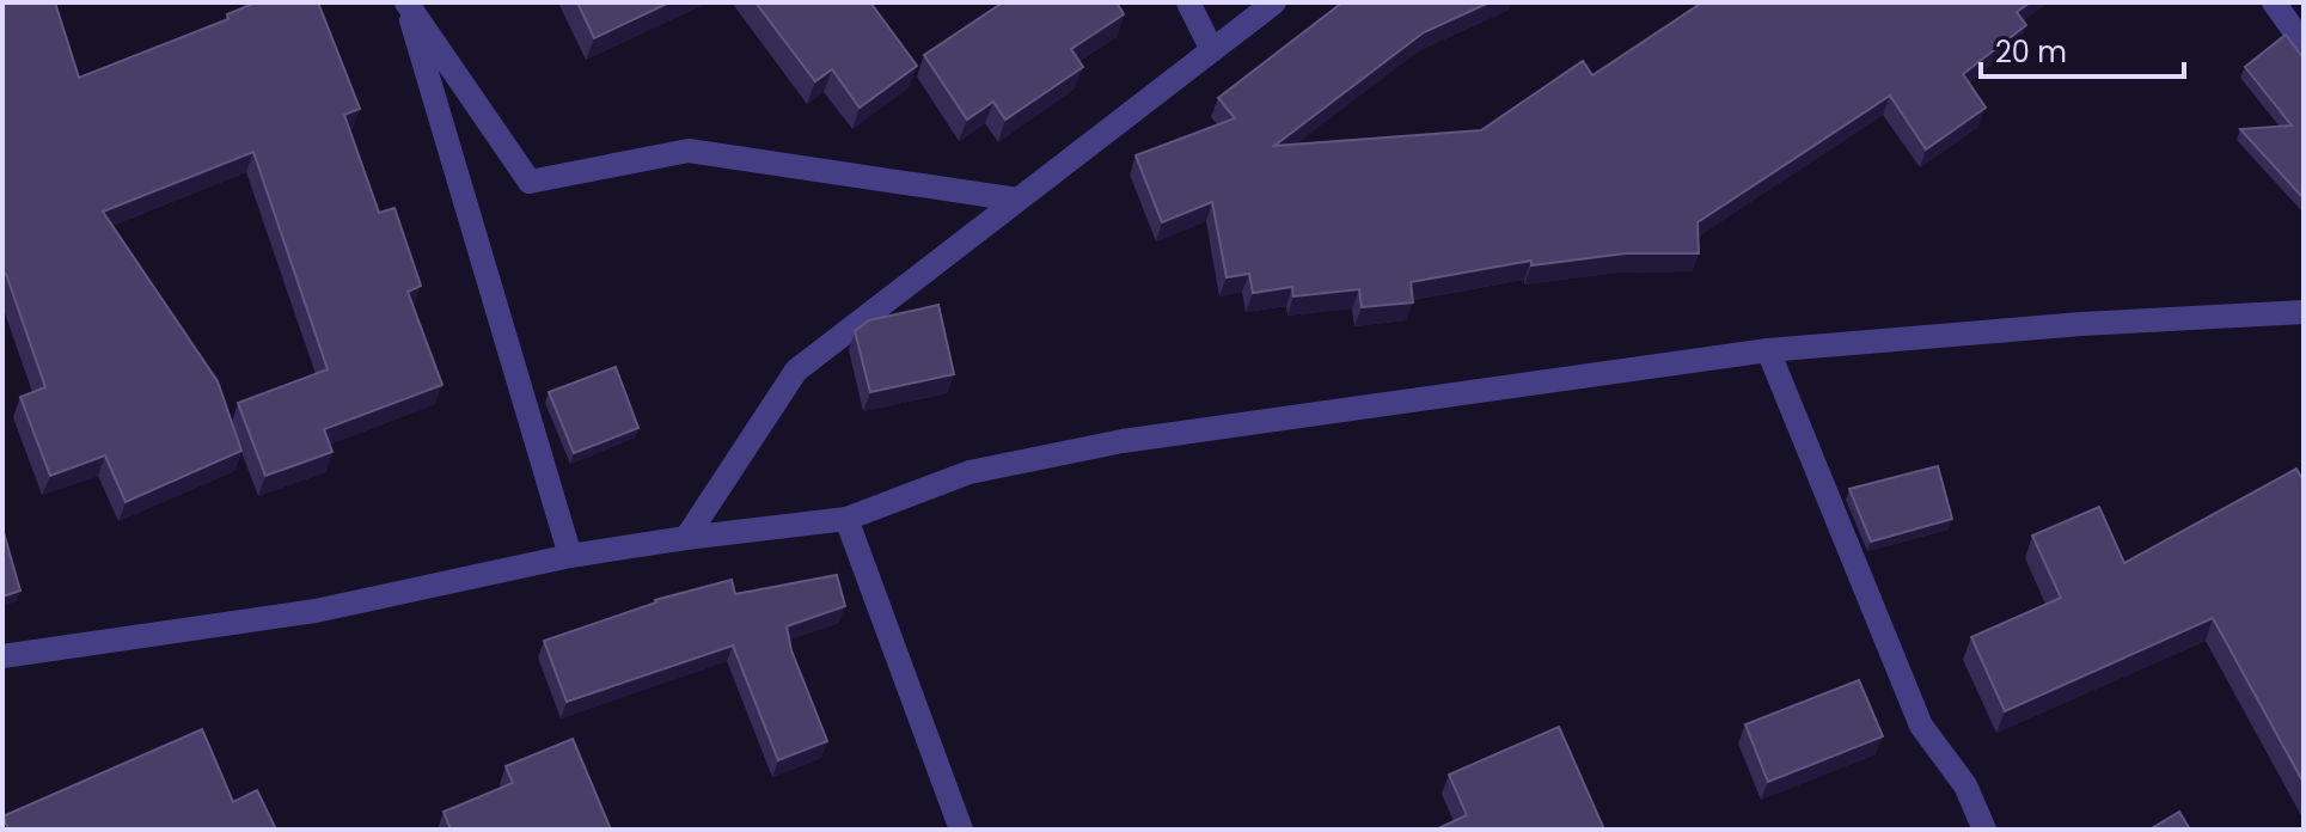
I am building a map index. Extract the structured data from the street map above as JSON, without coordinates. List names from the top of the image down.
{
  "scale_bar": "20 m"
}
